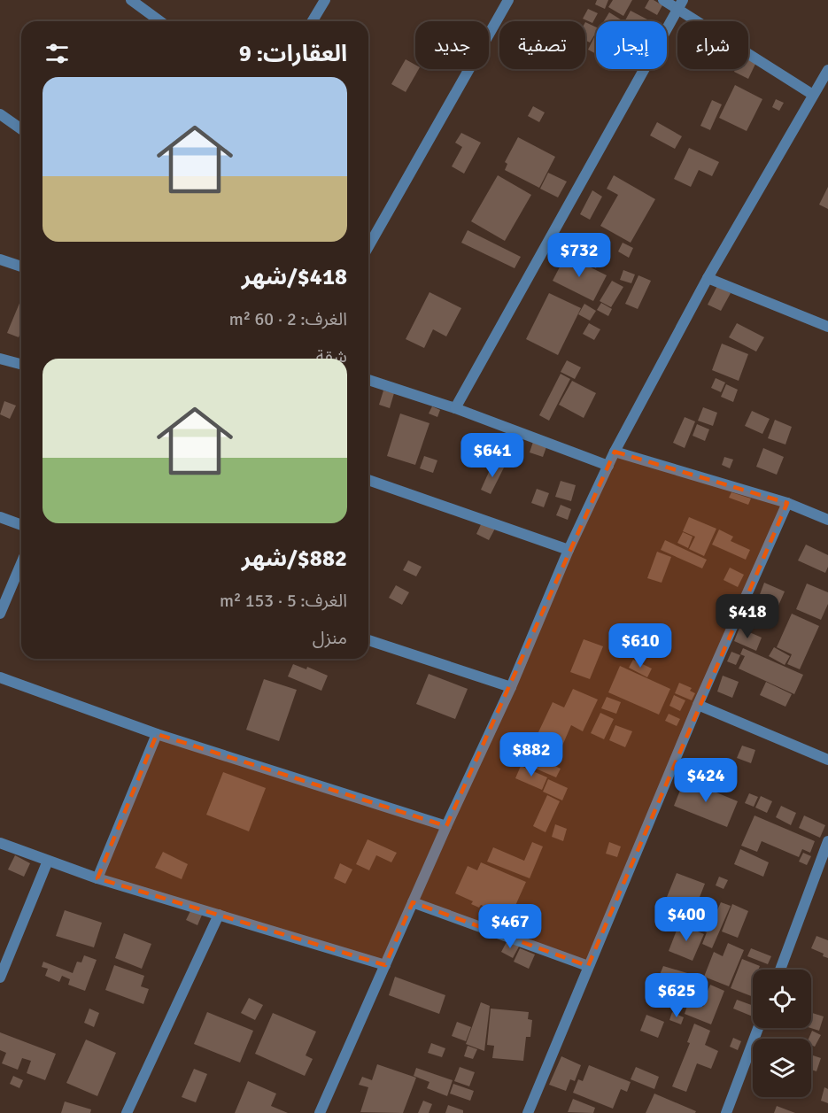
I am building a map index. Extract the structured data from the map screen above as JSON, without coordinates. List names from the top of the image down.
{
  "page": {
    "chip": [
      "شراء",
      "إيجار",
      "تصفية",
      "جديد"
    ],
    "heading": "العقارات: 9",
    "list": [
      {
        "name": "$418/شهر",
        "note": "الغرف: 2 · 60 m² · شقة"
      },
      {
        "name": "$882/شهر",
        "note": "الغرف: 5 · 153 m² · منزل"
      }
    ],
    "price": [
      "$732",
      "$641",
      "$418",
      "$610",
      "$882",
      "$424",
      "$400",
      "$467",
      "$625"
    ]
  }
}
